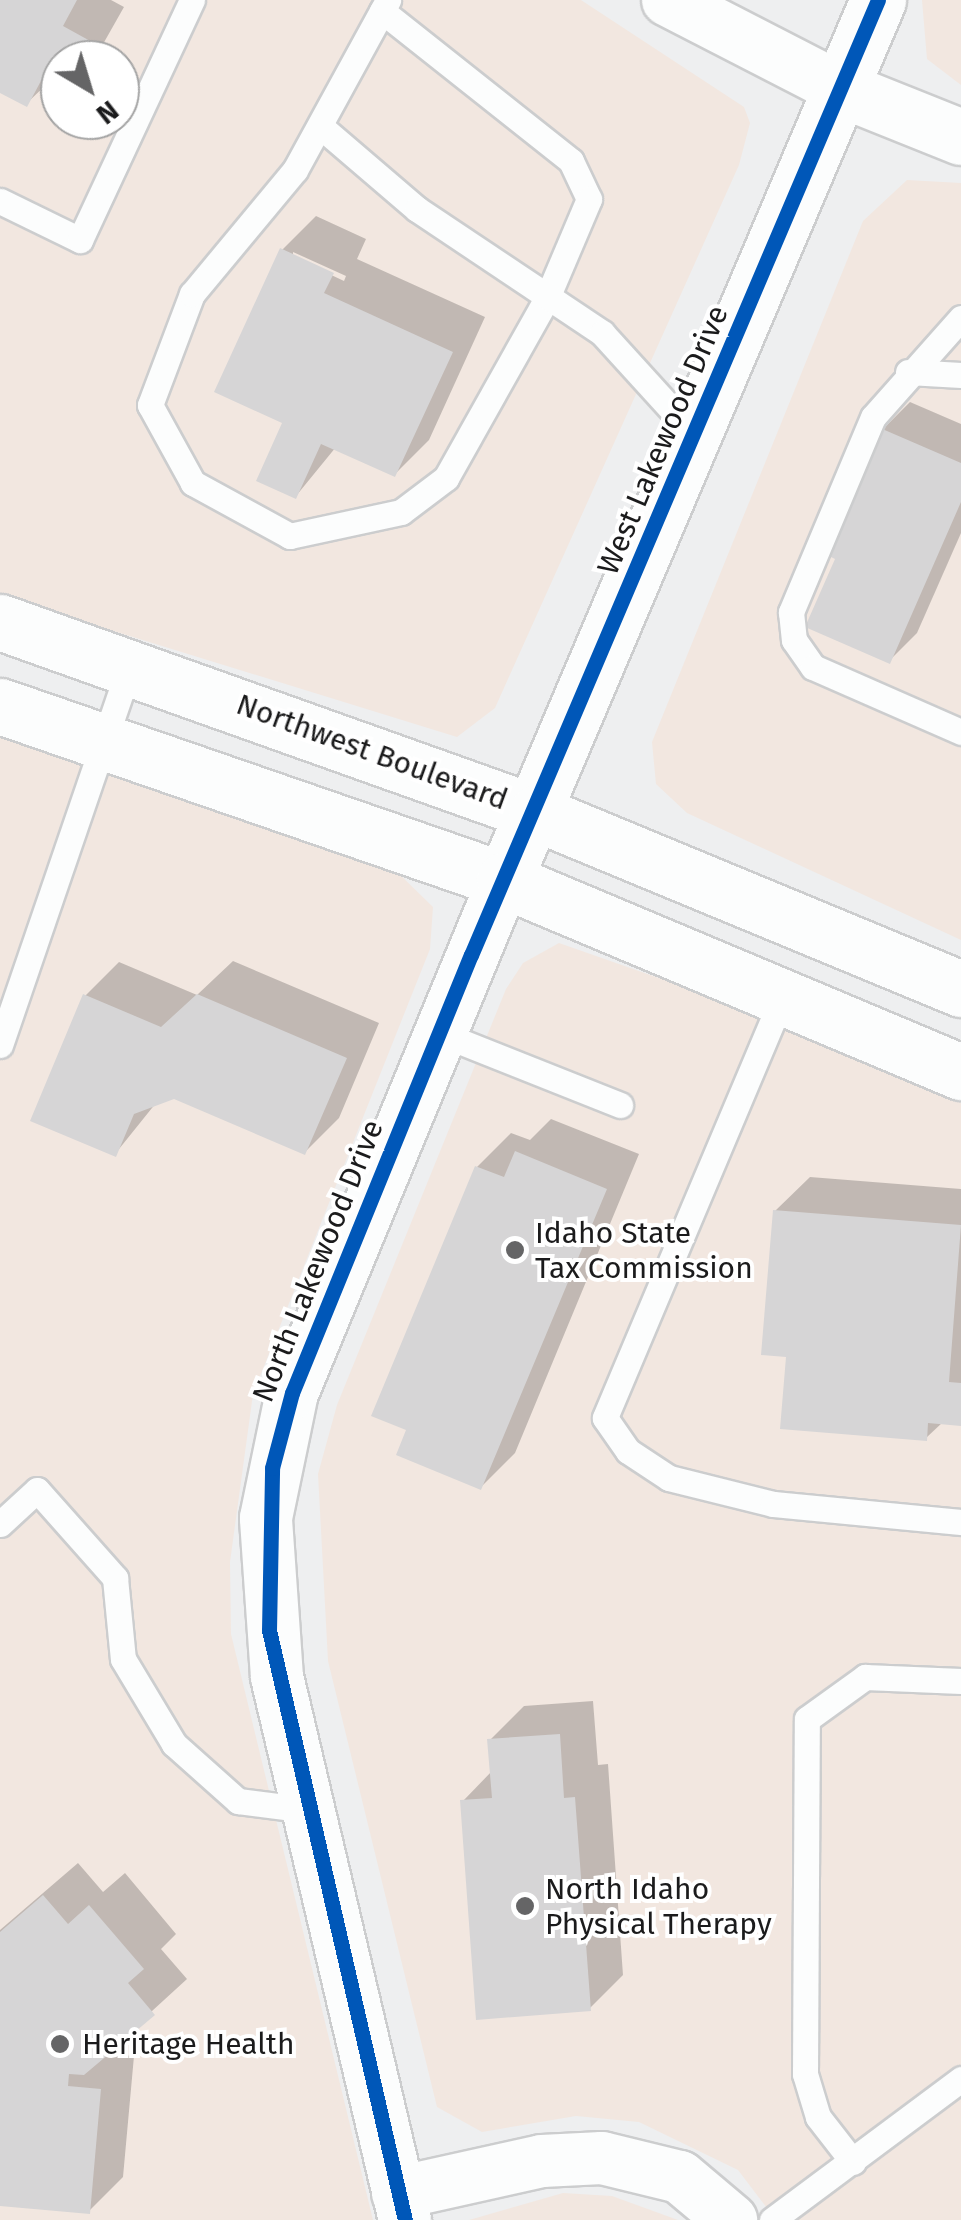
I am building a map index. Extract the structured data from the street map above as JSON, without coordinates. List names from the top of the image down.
{
  "streets": {
    "main road": ["West Lakewood Drive", "Northwest Boulevard", "North Lakewood Drive"]
  },
  "crossings": [
    ["West Lakewood Drive", "Northwest Boulevard"],
    ["West Lakewood Drive", "North Lakewood Drive"],
    ["Northwest Boulevard", "North Lakewood Drive"]
  ],
  "places": ["Idaho State Tax Commission", "North Idaho Physical Therapy", "Heritage Health"],
  "north": "bottom right"
}
